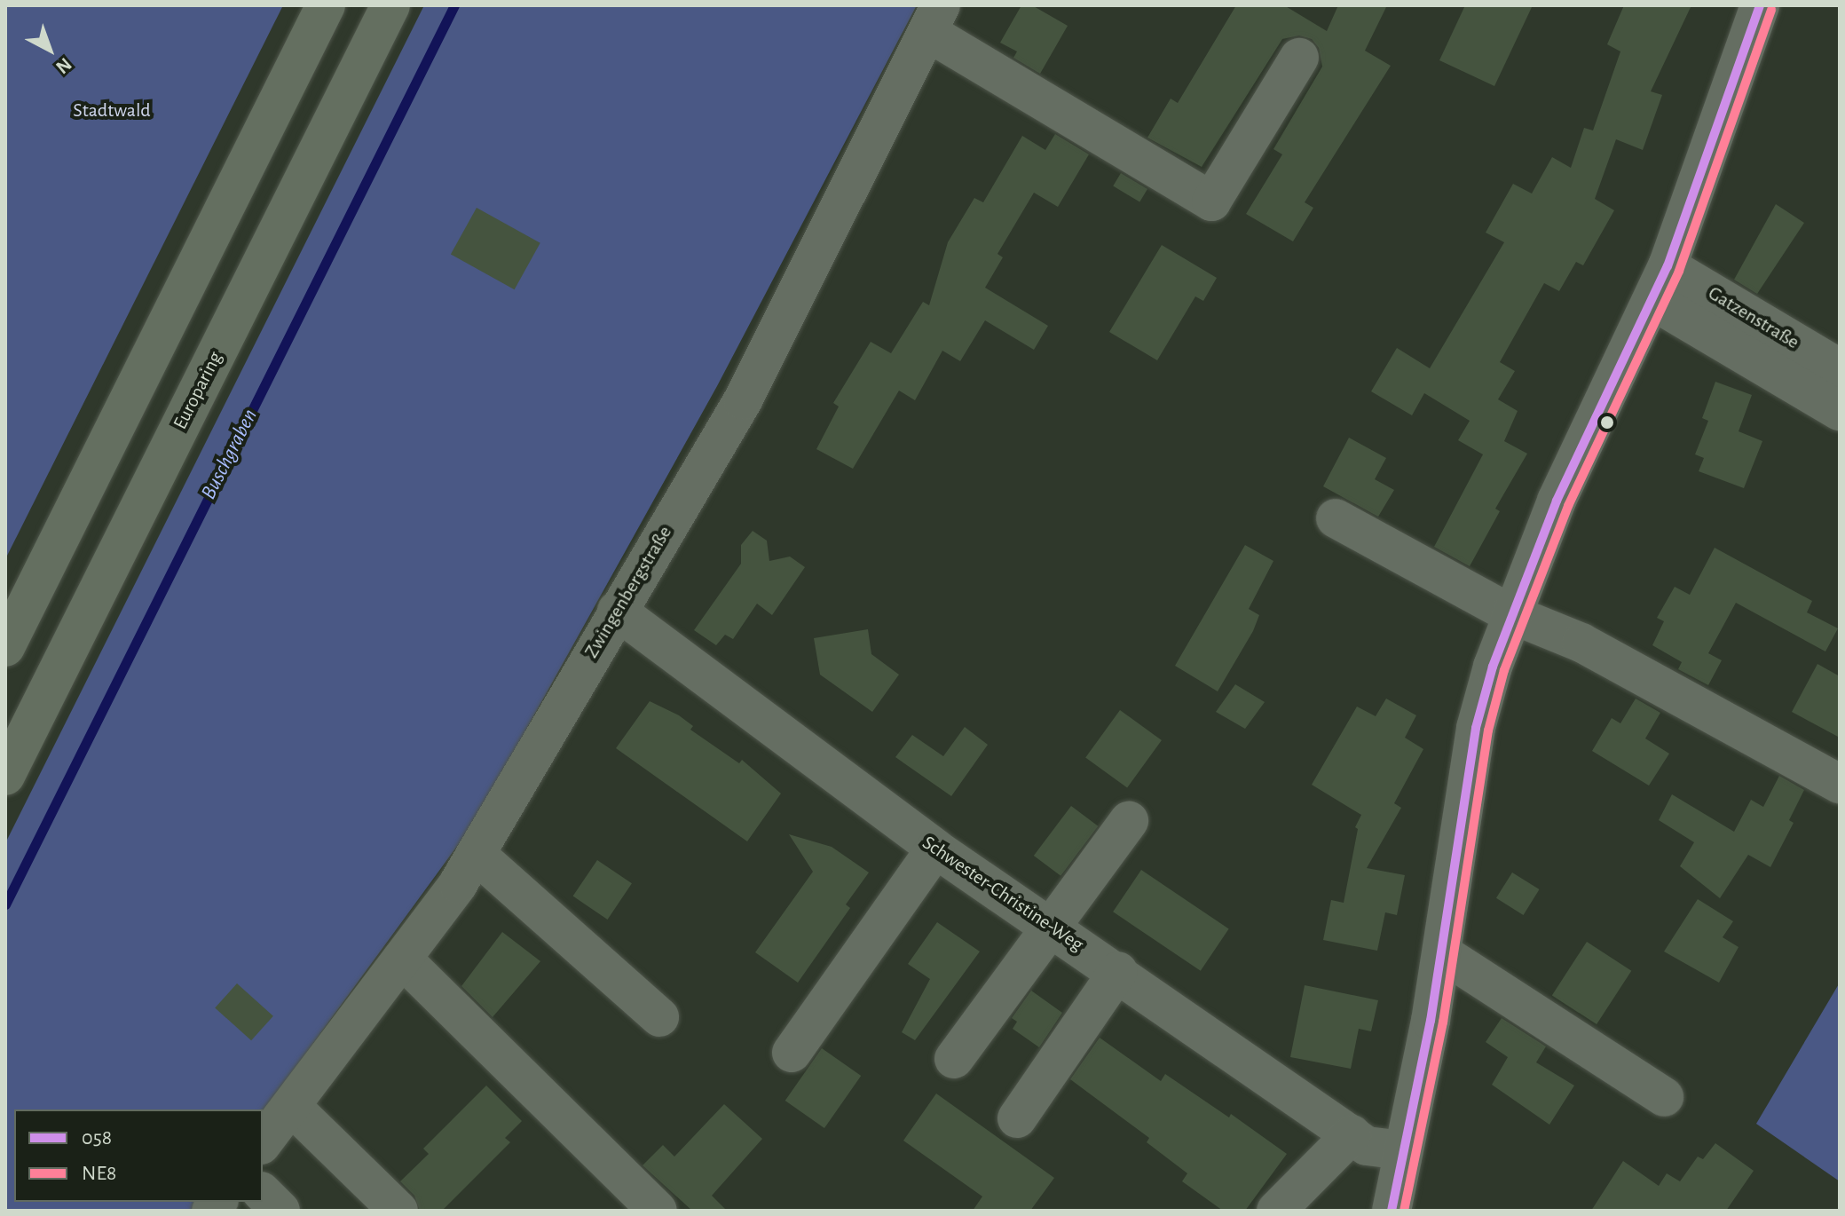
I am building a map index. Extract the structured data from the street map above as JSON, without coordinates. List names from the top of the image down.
{
  "streets": {
    "main road": ["Europaring"],
    "street": ["Gatzenstraße", "Zwingenbergstraße", "Schwester-Christine-Weg"]
  },
  "crossings": [
    ["Zwingenbergstraße", "Schwester-Christine-Weg"]
  ],
  "water": ["Buschgraben"],
  "parks": ["Stadtwald"],
  "lines": ["transit line 058", "transit line NE8"],
  "legend": ["058", "NE8"],
  "north": "bottom right"
}
